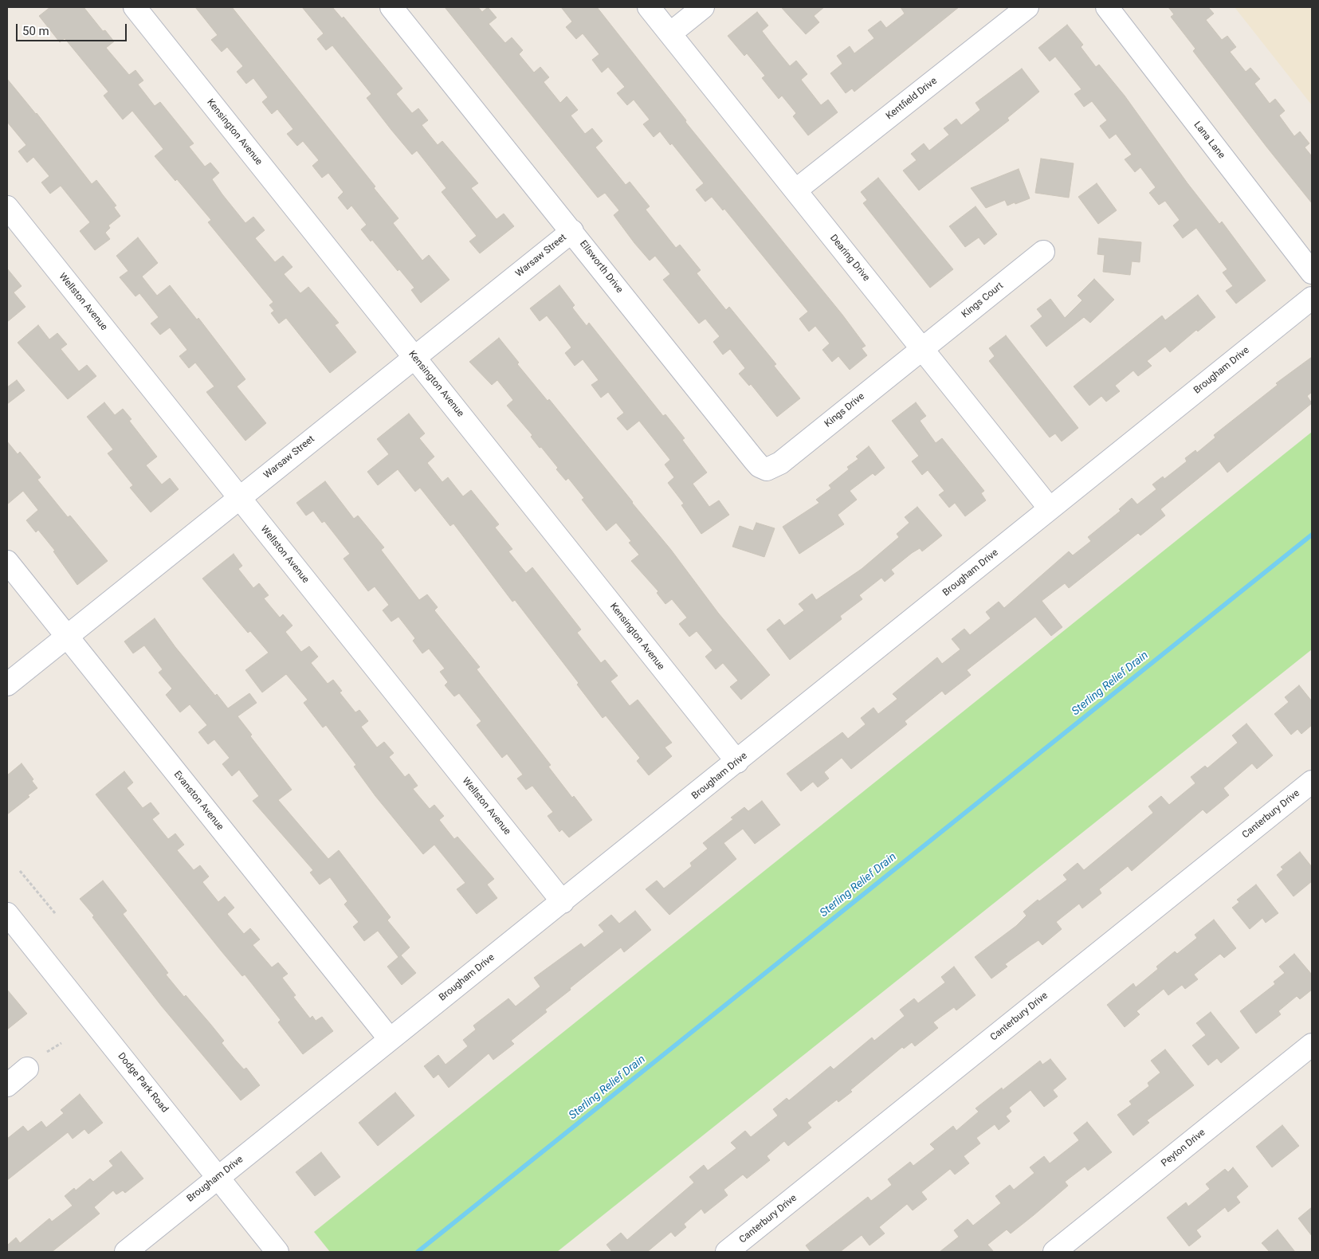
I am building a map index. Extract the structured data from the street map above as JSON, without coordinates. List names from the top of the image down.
{
  "streets": {
    "street": [
      "Kentfield Drive",
      "Kensington Avenue",
      "Lana Lane",
      "Warsaw Street",
      "Dearing Drive",
      "Ellsworth Drive",
      "Kings Court",
      "Wellston Avenue",
      "Brougham Drive",
      "Kings Drive",
      "Evanston Avenue",
      "Canterbury Drive",
      "Dodge Park Road",
      "Peyton Drive"
    ]
  },
  "crossings": [
    ["Kentfield Drive", "Dearing Drive"],
    ["Kensington Avenue", "Warsaw Street"],
    ["Kensington Avenue", "Brougham Drive"],
    ["Warsaw Street", "Ellsworth Drive"],
    ["Warsaw Street", "Wellston Avenue"],
    ["Warsaw Street", "Evanston Avenue"],
    ["Dearing Drive", "Kings Court"],
    ["Dearing Drive", "Brougham Drive"],
    ["Dearing Drive", "Kings Drive"],
    ["Ellsworth Drive", "Kings Drive"],
    ["Kings Court", "Kings Drive"],
    ["Wellston Avenue", "Brougham Drive"],
    ["Brougham Drive", "Evanston Avenue"],
    ["Brougham Drive", "Dodge Park Road"]
  ],
  "water": ["Sterling Relief Drain"],
  "scale_bar": "50 m"
}
